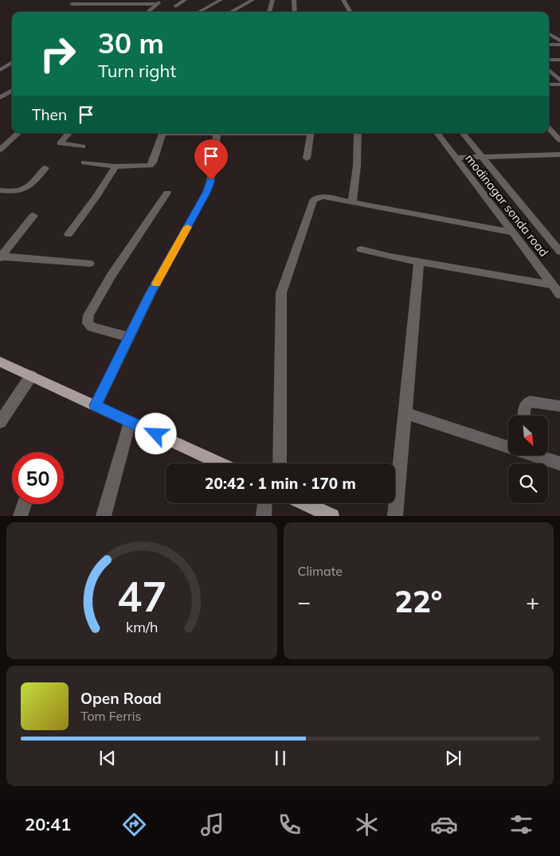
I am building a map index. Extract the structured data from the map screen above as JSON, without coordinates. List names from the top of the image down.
{
  "streets": {
    "street": ["modinagar sonda road"]
  },
  "north": "bottom right",
  "page": {
    "turn": ["30 m", "Turn right"],
    "then": "Then",
    "limit": "50",
    "trip": "20:42 · 1 min · 170 m",
    "tile": "Climate",
    "heat": ["−", "22°", "+"],
    "song": ["Open Road", "Tom Ferris"],
    "tabs": "20:41",
    "gauge": ["47", "km/h"]
  }
}
